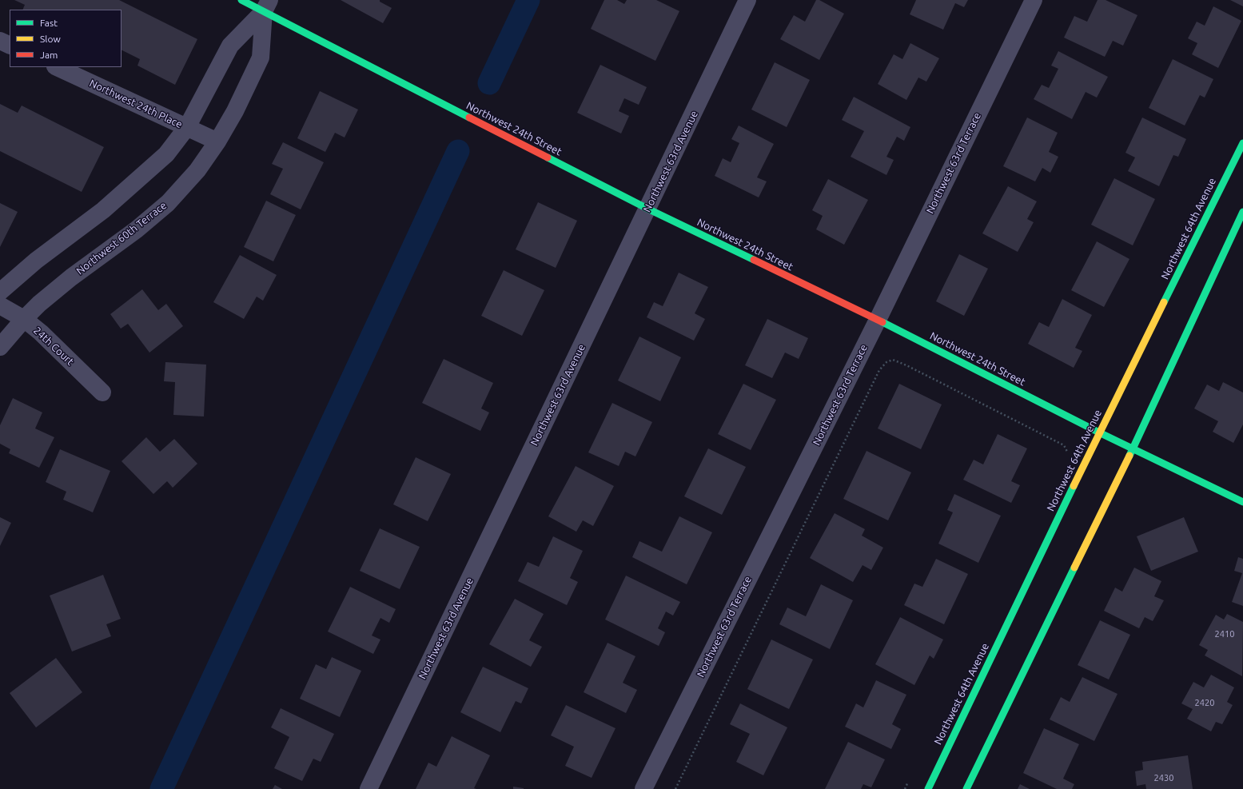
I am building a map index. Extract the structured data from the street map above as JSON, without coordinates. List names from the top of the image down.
{
  "streets": {
    "street": [
      "Northwest 24th Place",
      "Northwest 24th Street",
      "Northwest 63rd Avenue",
      "Northwest 63rd Terrace",
      "Northwest 64th Avenue",
      "Northwest 60th Terrace",
      "24th Court"
    ]
  },
  "crossings": [
    ["Northwest 24th Place", "Northwest 60th Terrace"],
    ["Northwest 24th Street", "Northwest 63rd Avenue"],
    ["Northwest 24th Street", "Northwest 63rd Terrace"],
    ["Northwest 24th Street", "Northwest 64th Avenue"],
    ["Northwest 24th Street", "Northwest 60th Terrace"],
    ["Northwest 60th Terrace", "24th Court"]
  ],
  "house_numbers": ["2410", "2420", "2430"],
  "legend": ["Fast", "Slow", "Jam"]
}
